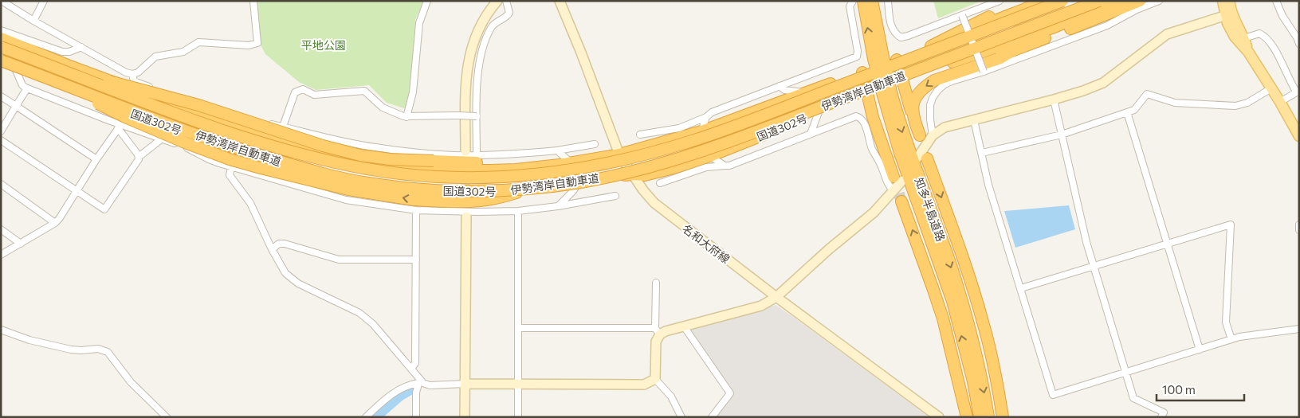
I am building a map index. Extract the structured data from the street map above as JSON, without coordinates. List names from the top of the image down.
{
  "streets": {
    "highway": ["伊勢湾岸自動車道", "国道302号", "知多半島道路"],
    "street": ["名和大府線"]
  },
  "crossings": [
    ["伊勢湾岸自動車道", "国道302号"],
    ["国道302号", "名和大府線"]
  ],
  "parks": ["平地公園"],
  "scale_bar": "100 m"
}
